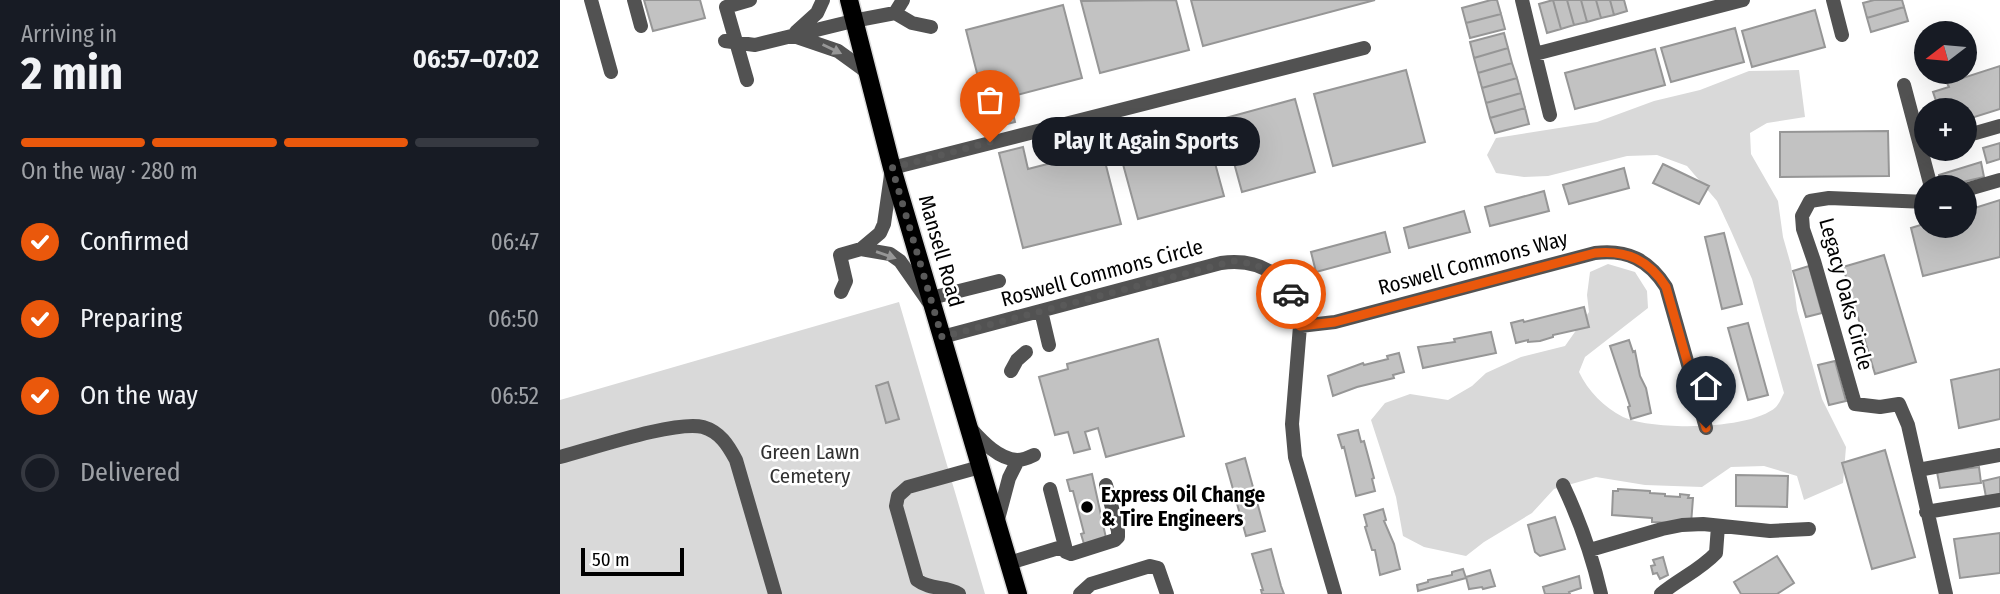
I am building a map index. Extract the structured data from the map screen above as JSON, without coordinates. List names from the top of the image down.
{
  "streets": {
    "main road": ["Mansell Road"],
    "street": ["Roswell Commons Way", "Roswell Commons Circle", "Legacy Oaks Circle"]
  },
  "crossings": [
    ["Mansell Road", "Roswell Commons Circle"],
    ["Roswell Commons Way", "Roswell Commons Circle"]
  ],
  "parks": ["Green Lawn Cemetery"],
  "places": ["Play It Again Sports", "Express Oil Change & Tire Engineers"],
  "scale_bar": "50 m",
  "north": "left",
  "page": {
    "heading": ["2 min", "Arriving in", "06:57–07:02"],
    "map_buttons": ["+", "−"],
    "bubble": "Play It Again Sports",
    "bar": "On the way · 280 m",
    "list": [
      ["Confirmed", "06:47"],
      ["Preparing", "06:50"],
      ["On the way", "06:52"],
      "Delivered"
    ],
    "scale": "50 m"
  }
}
